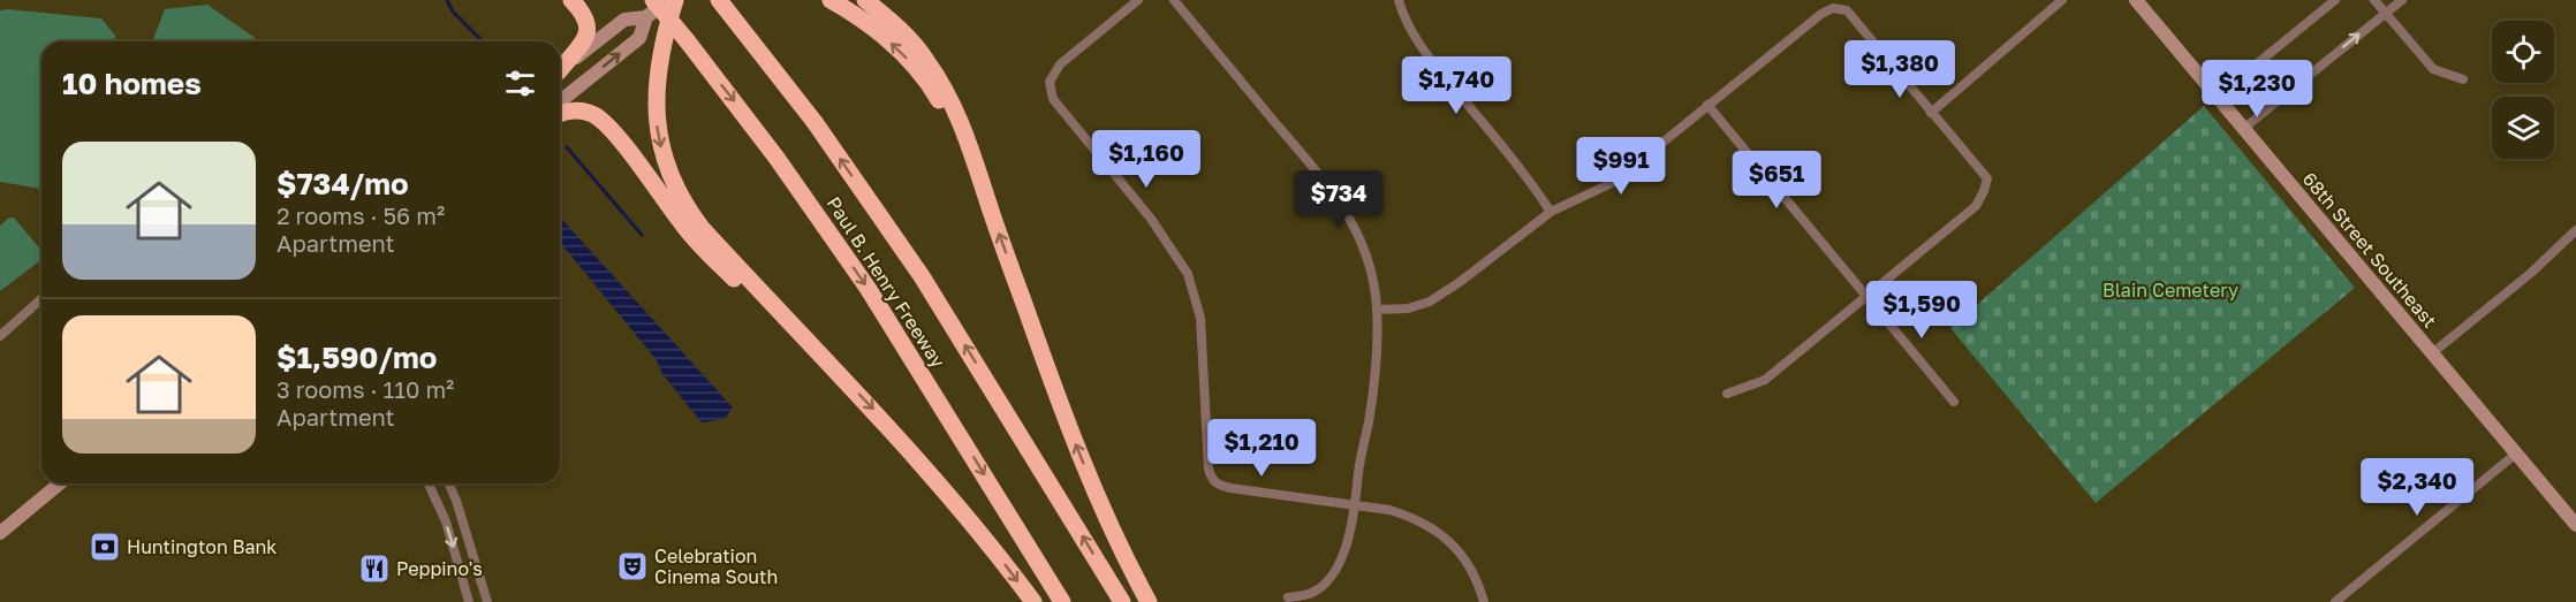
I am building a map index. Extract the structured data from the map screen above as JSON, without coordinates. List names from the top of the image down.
{
  "streets": {
    "highway": ["Paul B. Henry Freeway"],
    "main road": ["68th Street Southeast"]
  },
  "parks": ["Blain Cemetery"],
  "places": {
    "bank": ["Huntington Bank"],
    "theatre": ["Celebration Cinema South"],
    "restaurant": ["Peppino's"]
  },
  "page": {
    "price": [
      "$1,380",
      "$1,740",
      "$1,230",
      "$1,160",
      "$991",
      "$651",
      "$734",
      "$1,590",
      "$1,210",
      "$2,340"
    ],
    "heading": "10 homes",
    "list": [
      {
        "name": "$734/mo",
        "note": "2 rooms · 56 m² · Apartment"
      },
      {
        "name": "$1,590/mo",
        "note": "3 rooms · 110 m² · Apartment"
      }
    ]
  }
}
